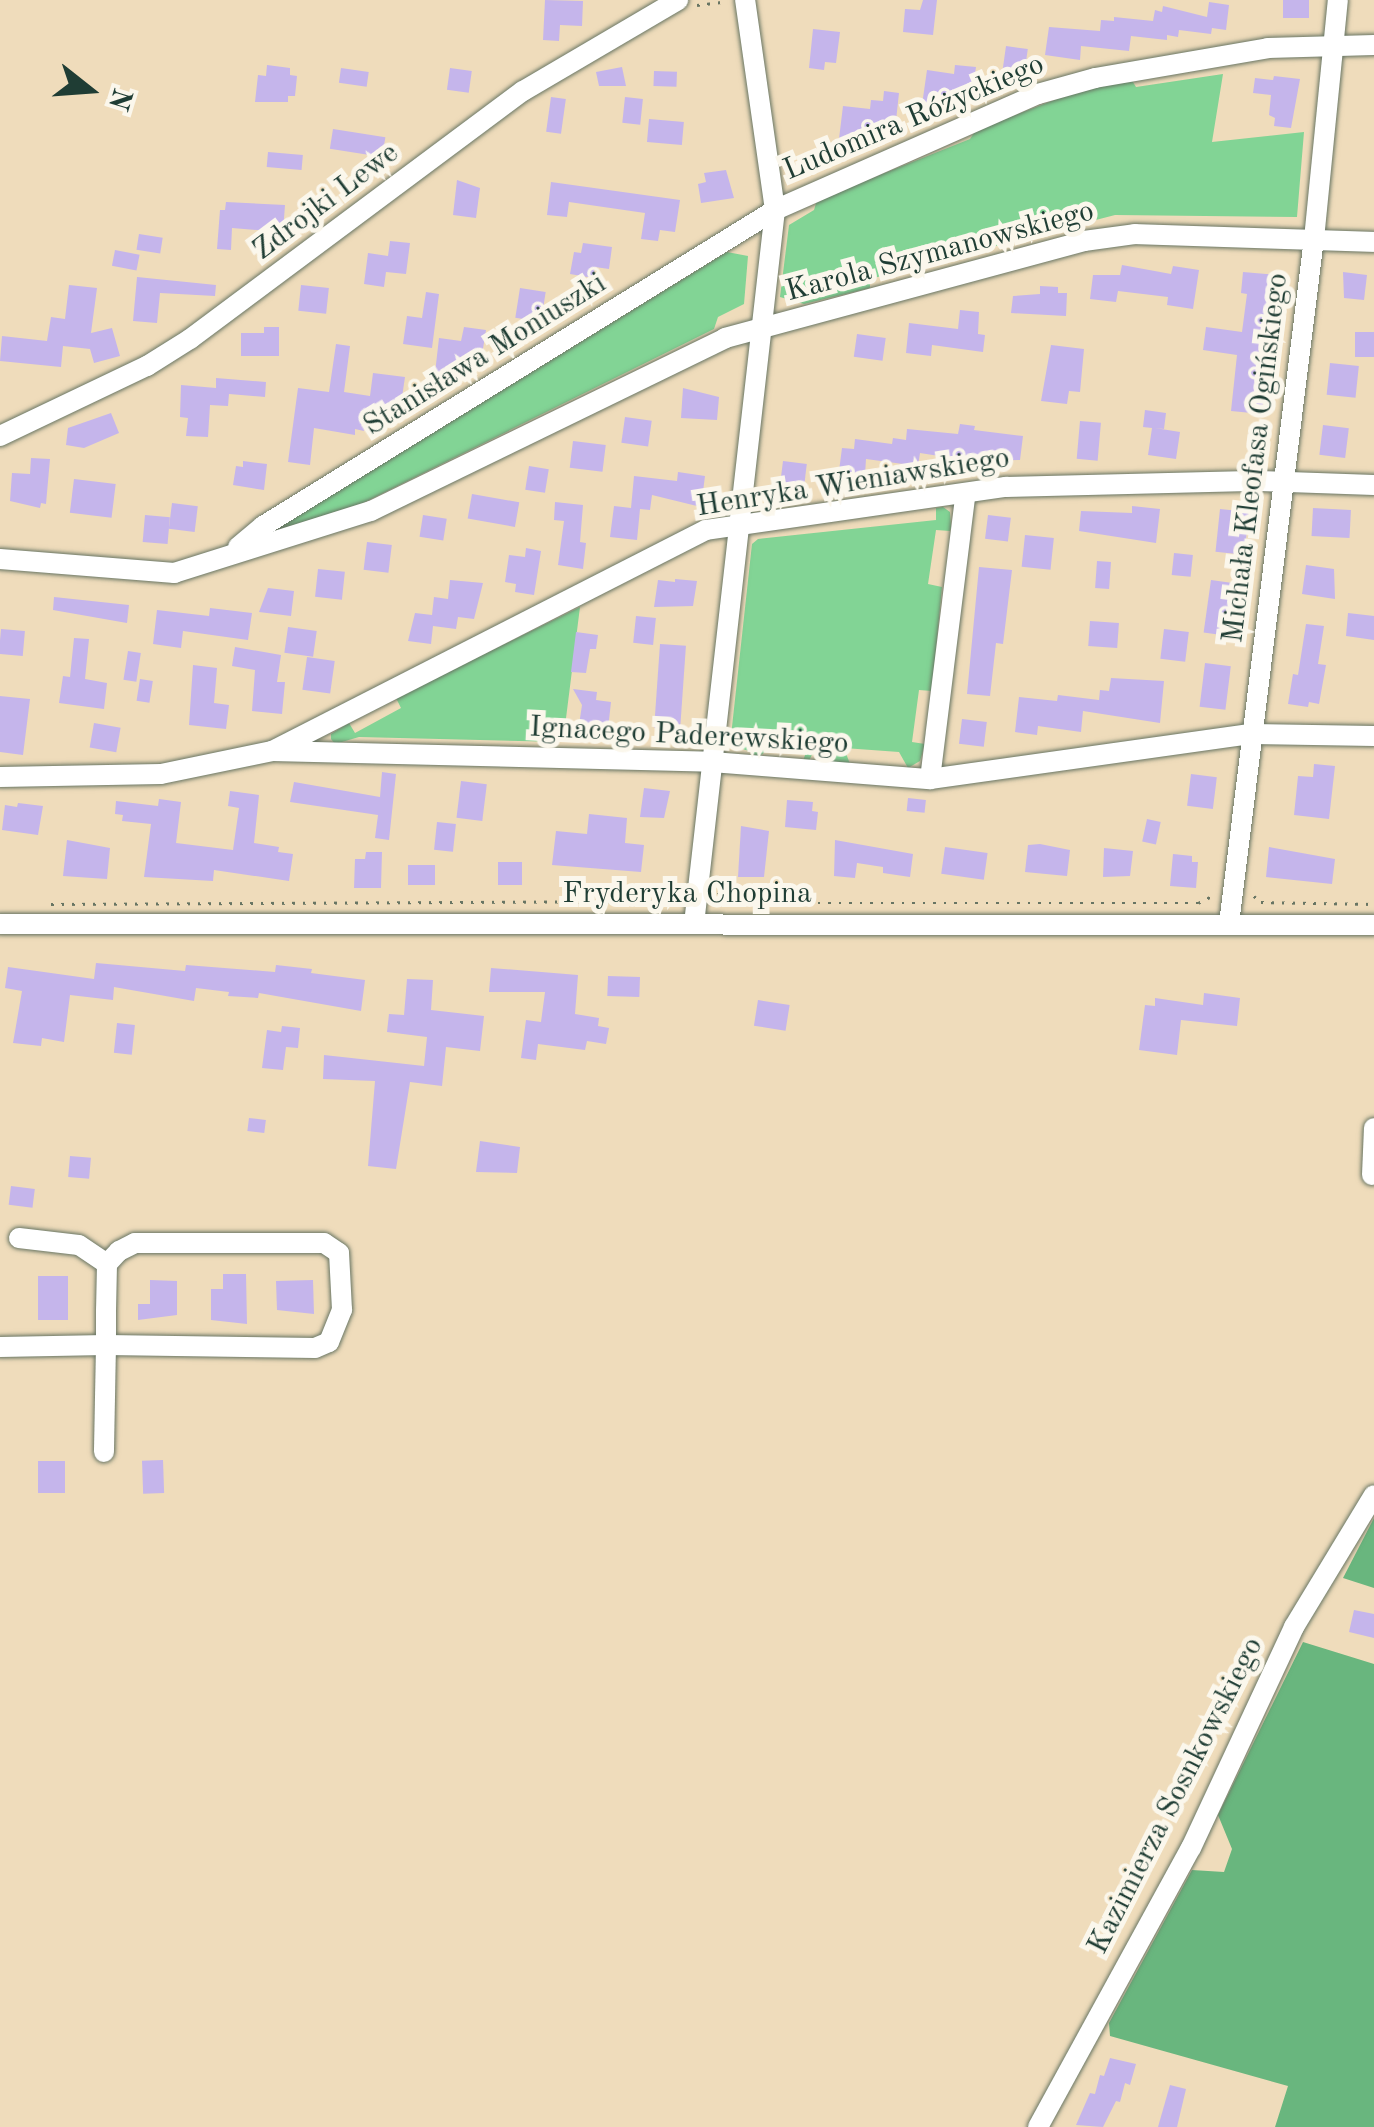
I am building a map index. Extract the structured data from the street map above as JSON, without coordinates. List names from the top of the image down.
{
  "streets": {
    "street": [
      "Ludomira Różyckiego",
      "Zdrojki Lewe",
      "Karola Szymanowskiego",
      "Stanisława Moniuszki",
      "Michała Kleofasa Ogińskiego",
      "Henryka Wieniawskiego",
      "Ignacego Paderewskiego",
      "Fryderyka Chopina",
      "Kazimierza Sosnkowskiego"
    ]
  },
  "crossings": [
    ["Ludomira Różyckiego", "Stanisława Moniuszki"],
    ["Ludomira Różyckiego", "Michała Kleofasa Ogińskiego"],
    ["Karola Szymanowskiego", "Stanisława Moniuszki"],
    ["Karola Szymanowskiego", "Michała Kleofasa Ogińskiego"],
    ["Michała Kleofasa Ogińskiego", "Henryka Wieniawskiego"],
    ["Michała Kleofasa Ogińskiego", "Ignacego Paderewskiego"],
    ["Michała Kleofasa Ogińskiego", "Fryderyka Chopina"],
    ["Henryka Wieniawskiego", "Ignacego Paderewskiego"]
  ],
  "north": "right"
}
